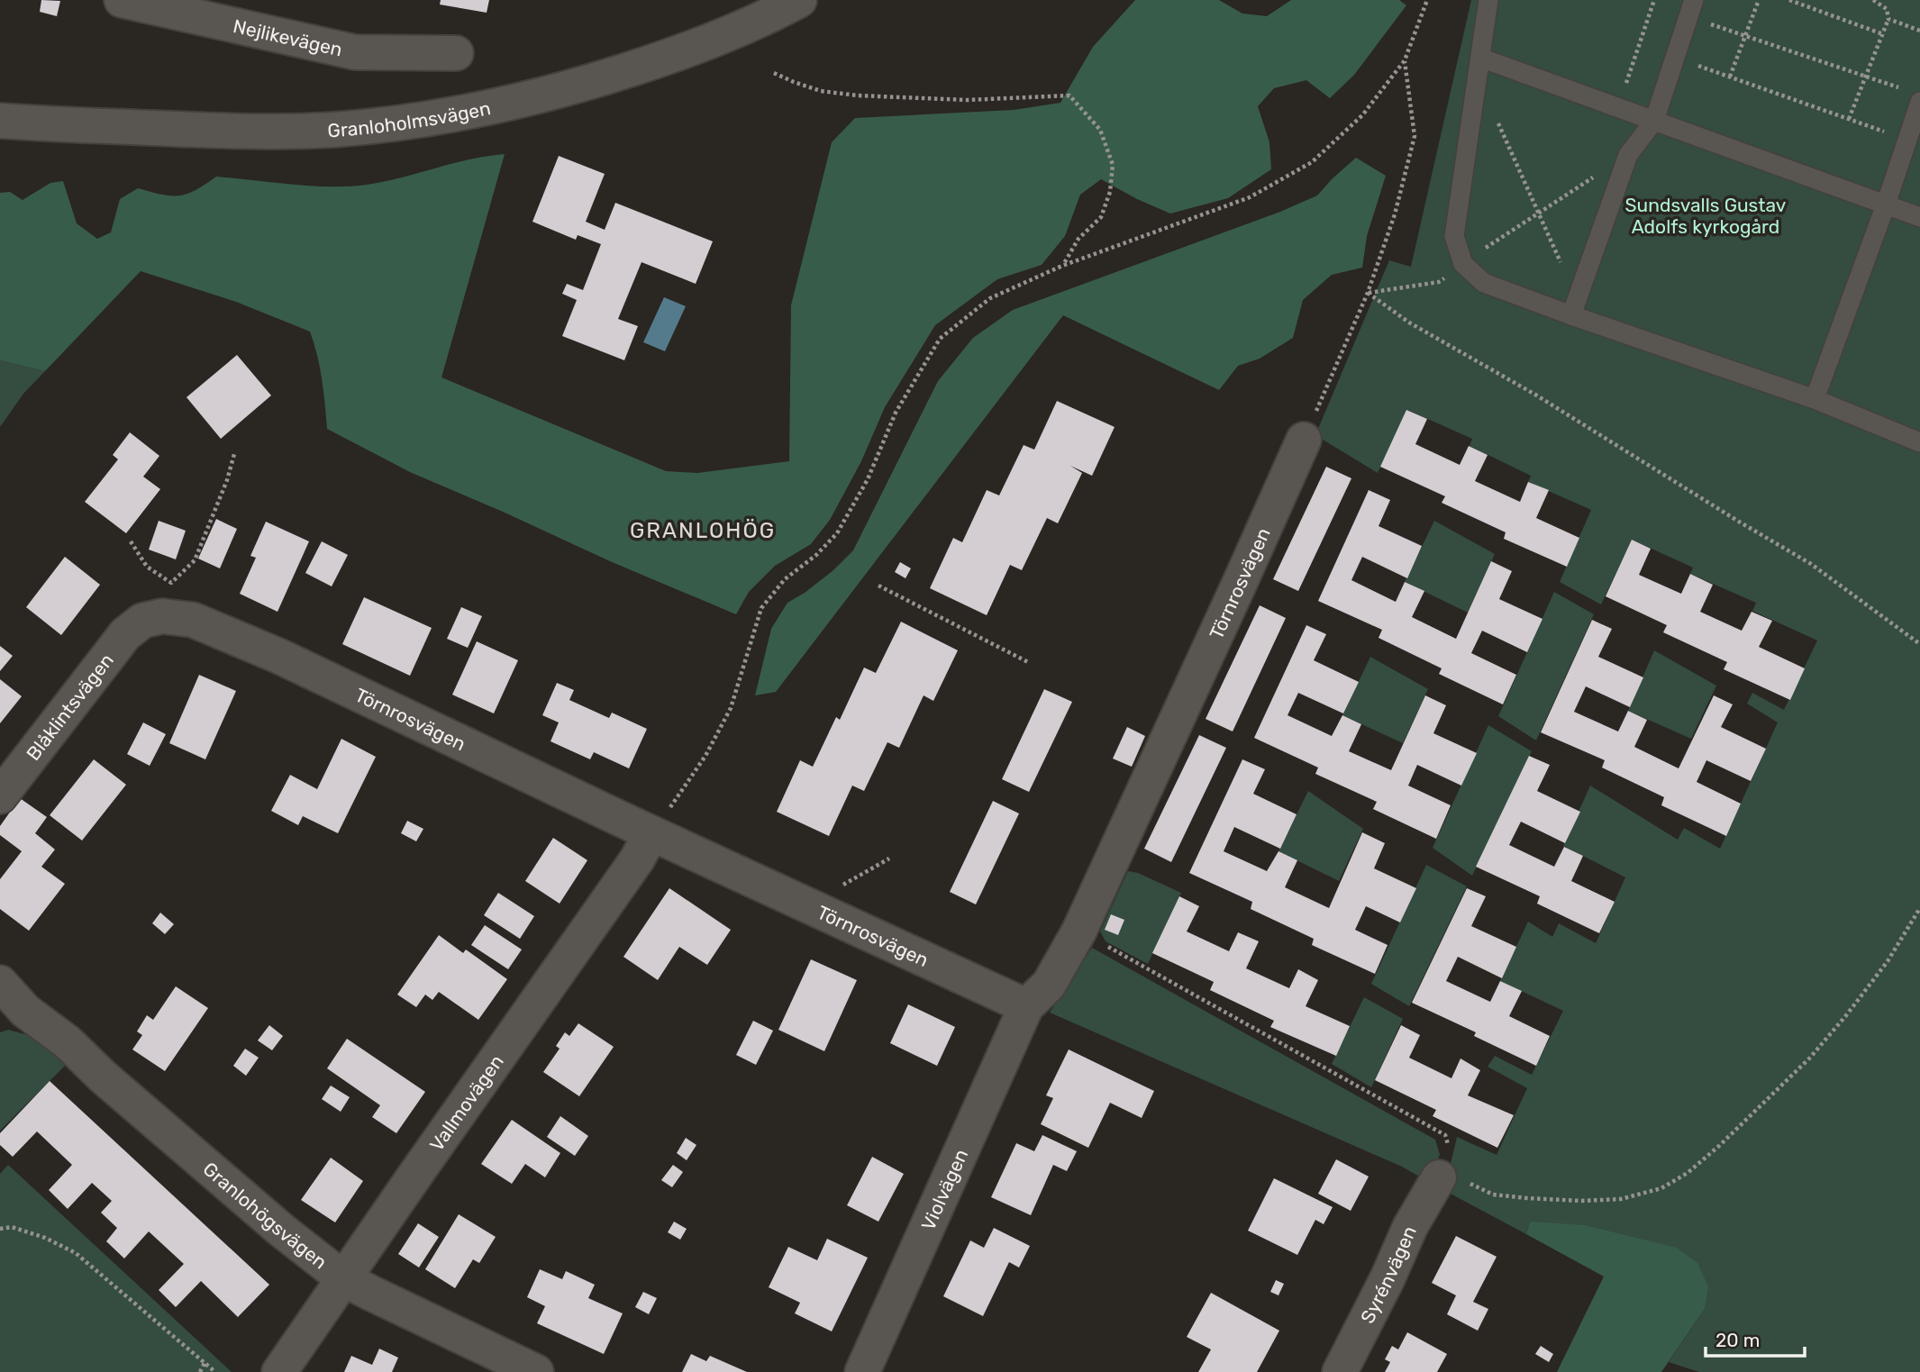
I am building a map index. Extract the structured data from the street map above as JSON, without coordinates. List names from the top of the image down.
{
  "streets": {
    "street": [
      "Nejlikevägen",
      "Granloholmsvägen",
      "Törnrosvägen",
      "Blåklintsvägen",
      "Vallmovägen",
      "Violvägen",
      "Granlohögsvägen",
      "Syrénvägen"
    ]
  },
  "crossings": [
    ["Törnrosvägen", "Blåklintsvägen"],
    ["Törnrosvägen", "Vallmovägen"],
    ["Törnrosvägen", "Violvägen"],
    ["Vallmovägen", "Granlohögsvägen"]
  ],
  "districts": ["GRANLOHÖG"],
  "parks": ["Sundsvalls Gustav Adolfs kyrkogård"],
  "scale_bar": "20 m"
}
